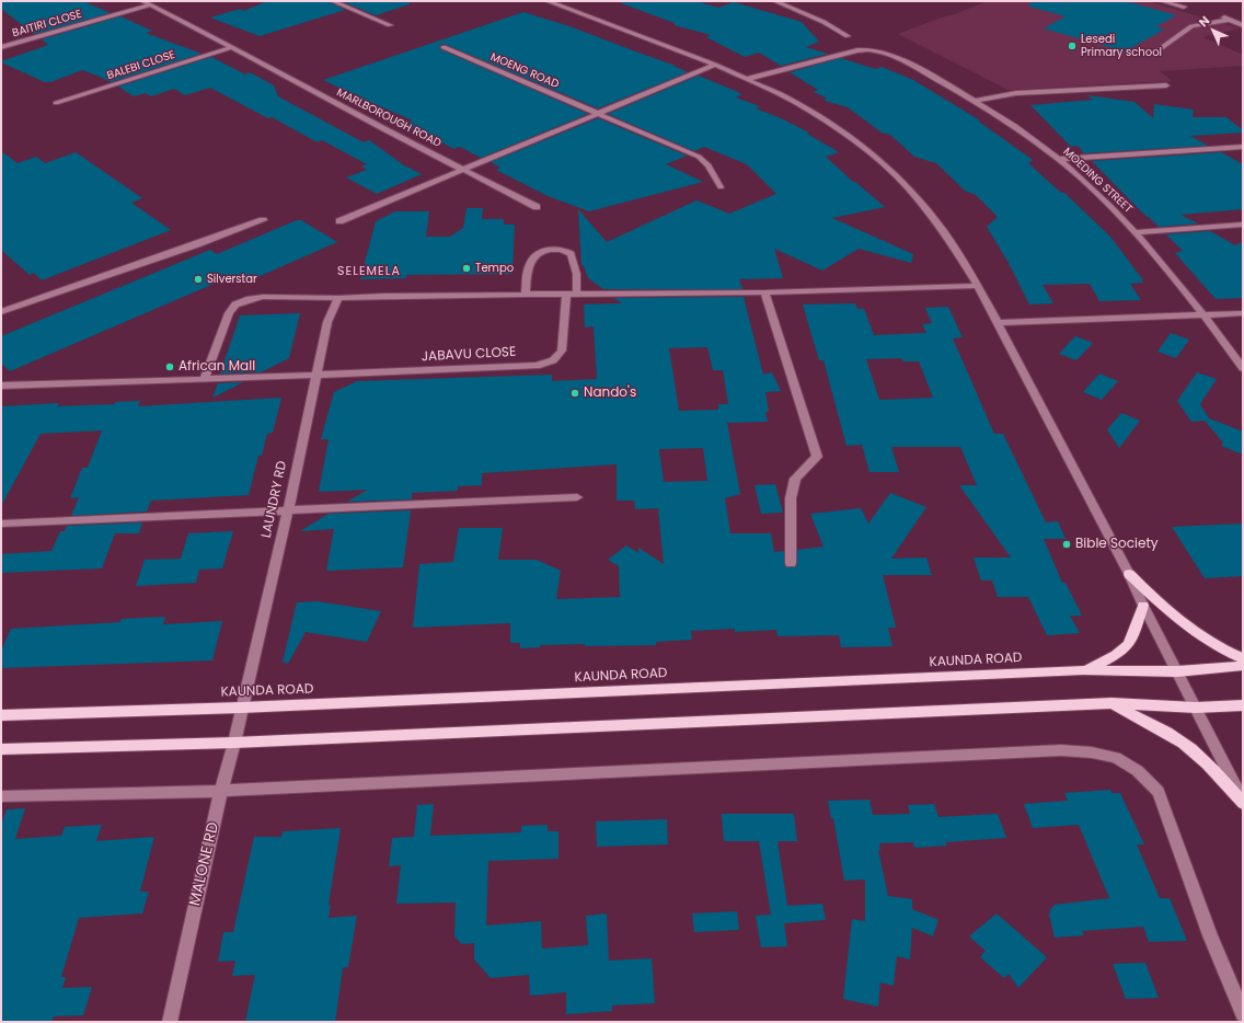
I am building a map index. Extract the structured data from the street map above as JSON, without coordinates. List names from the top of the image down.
{
  "streets": {
    "main road": ["KAUNDA ROAD"],
    "street": [
      "BAITIRI CLOSE",
      "BALEBI CLOSE",
      "MOENG ROAD",
      "MARLBOROUGH ROAD",
      "MOEDING STREET",
      "JABAVU CLOSE",
      "LAUNDRY RD",
      "MALONE RD"
    ]
  },
  "crossings": [
    ["BAITIRI CLOSE", "MARLBOROUGH ROAD"],
    ["BALEBI CLOSE", "MARLBOROUGH ROAD"],
    ["JABAVU CLOSE", "LAUNDRY RD"],
    ["LAUNDRY RD", "KAUNDA ROAD"],
    ["LAUNDRY RD", "MALONE RD"],
    ["KAUNDA ROAD", "MALONE RD"]
  ],
  "districts": ["SELEMELA"],
  "places": [
    "Lesedi Primary school",
    "Tempo",
    "Silverstar",
    "African Mall",
    "Nando's",
    "Bible Society"
  ],
  "north": "top left"
}
